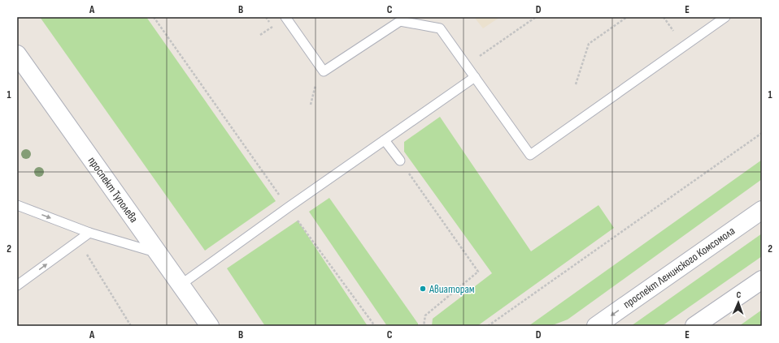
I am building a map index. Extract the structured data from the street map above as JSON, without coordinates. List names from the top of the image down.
{
  "streets": {
    "main road": ["проспект Туполева", "проспект Ленинского Комсомола"]
  },
  "places": ["Авиаторам"],
  "north": "top",
  "grid": {
    "columns": [
      "A",
      "B",
      "C",
      "D",
      "E"
    ],
    "rows": ["1", "2"]
  }
}
